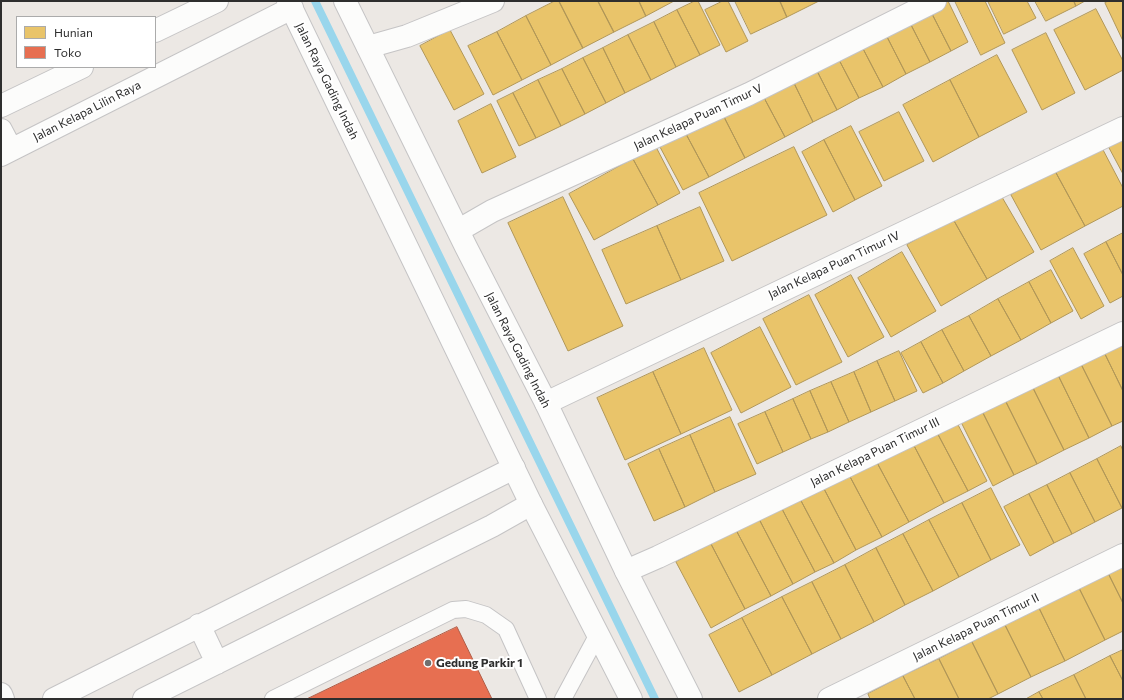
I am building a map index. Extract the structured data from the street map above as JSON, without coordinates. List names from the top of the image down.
{
  "streets": {
    "street": [
      "Jalan Raya Gading Indah",
      "Jalan Kelapa Lilin Raya",
      "Jalan Kelapa Puan Timur V",
      "Jalan Kelapa Puan Timur IV",
      "Jalan Kelapa Puan Timur III",
      "Jalan Kelapa Puan Timur II"
    ]
  },
  "crossings": [
    ["Jalan Raya Gading Indah", "Jalan Kelapa Lilin Raya"],
    ["Jalan Raya Gading Indah", "Jalan Kelapa Puan Timur V"],
    ["Jalan Raya Gading Indah", "Jalan Kelapa Puan Timur IV"],
    ["Jalan Raya Gading Indah", "Jalan Kelapa Puan Timur III"]
  ],
  "places": ["Gedung Parkir 1"],
  "legend": ["Hunian", "Toko"]
}
